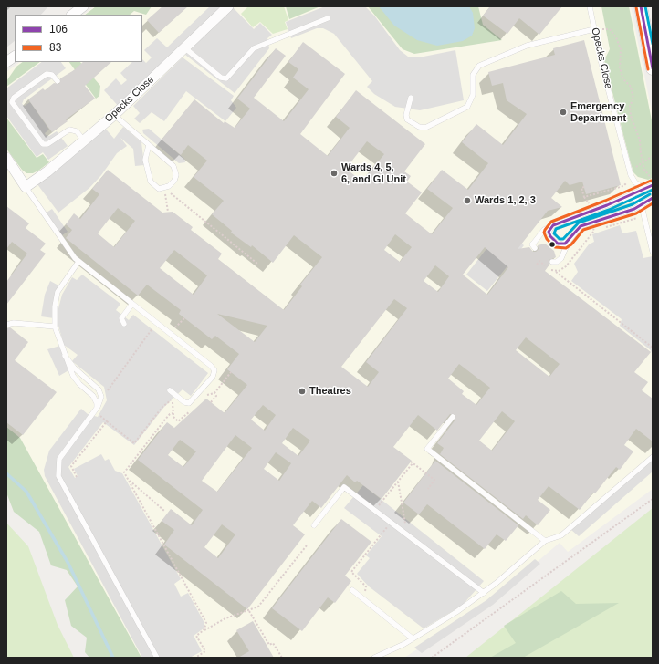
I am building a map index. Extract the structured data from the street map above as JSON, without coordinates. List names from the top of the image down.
{
  "streets": {
    "street": ["Opecks Close"]
  },
  "places": [
    "Emergency Department",
    "Wards 4, 5, 6, and GI Unit",
    "Wards 1, 2, 3",
    "Theatres"
  ],
  "lines": ["transit line 106", "transit line 83"],
  "legend": ["106", "83"]
}
